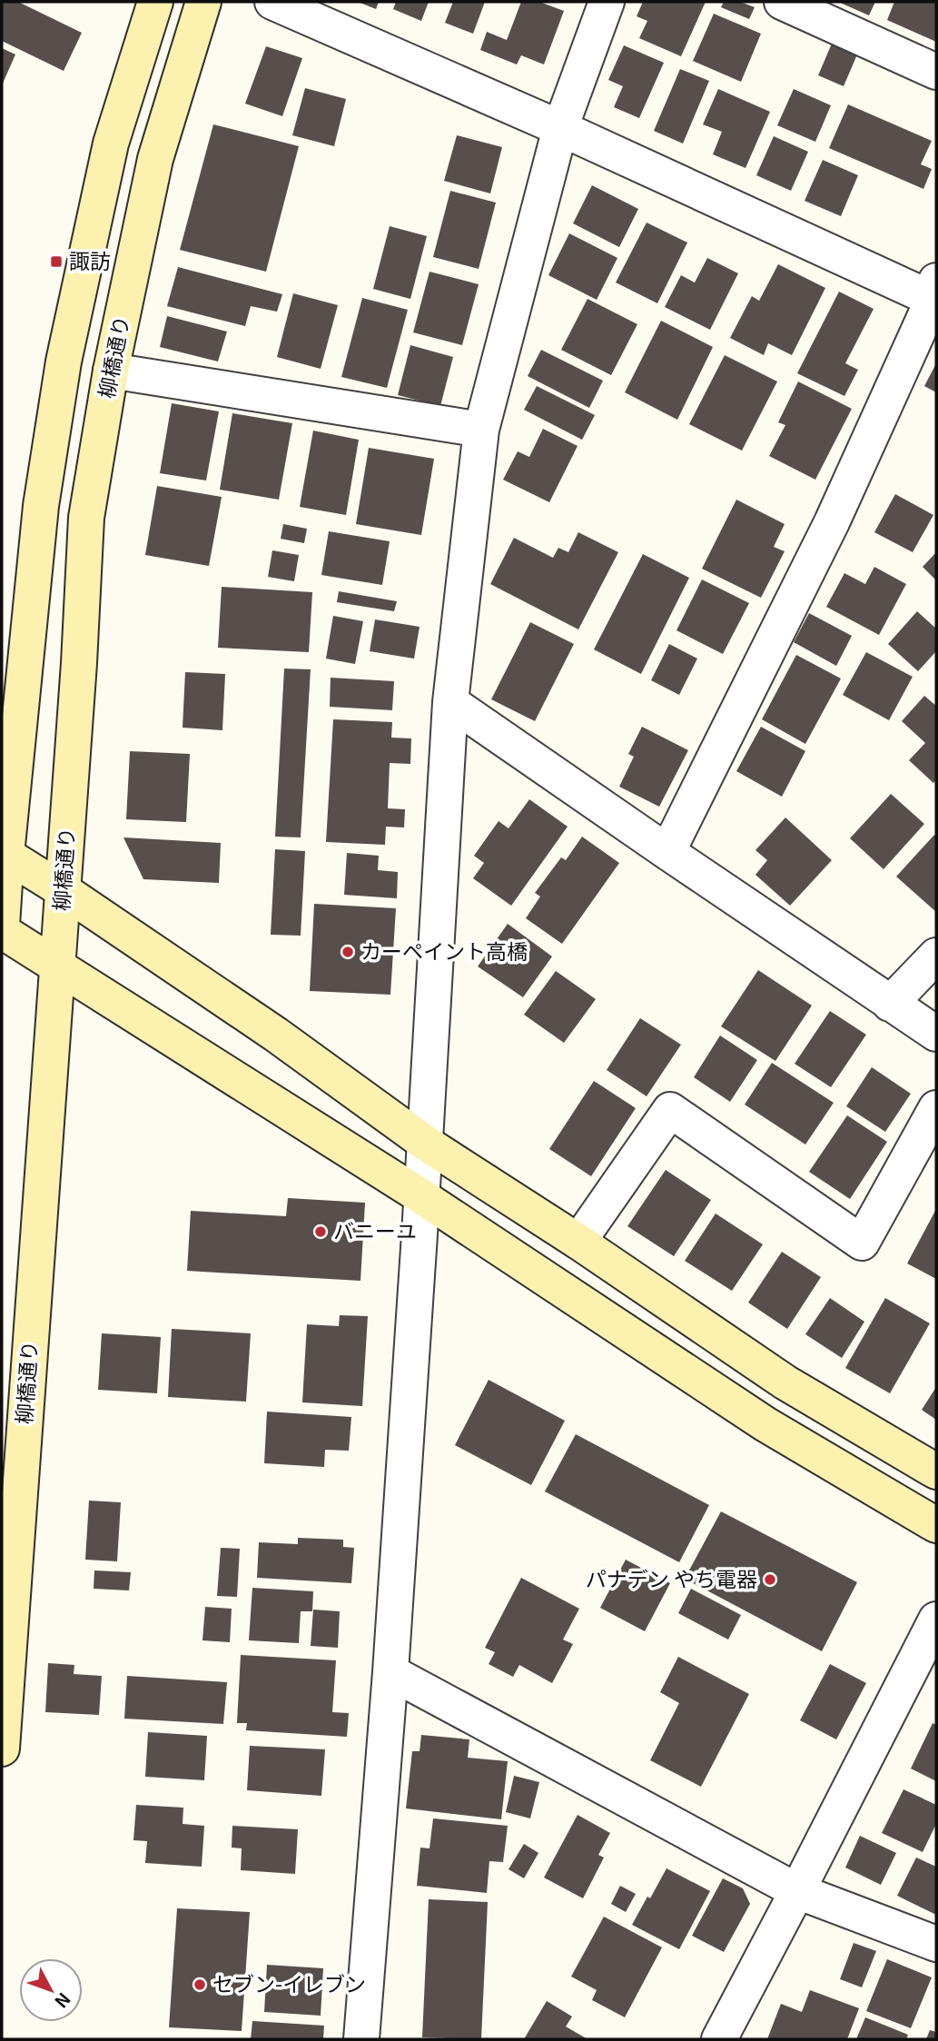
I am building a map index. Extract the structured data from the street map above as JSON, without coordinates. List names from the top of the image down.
{
  "streets": {
    "street": ["柳橋通り"]
  },
  "places": {
    "transit": ["諏訪"],
    "other": [
      "カーペイント高橋",
      "バニーユ",
      "パナデン やち電器",
      "セブン-イレブン"
    ]
  },
  "north": "bottom right"
}
